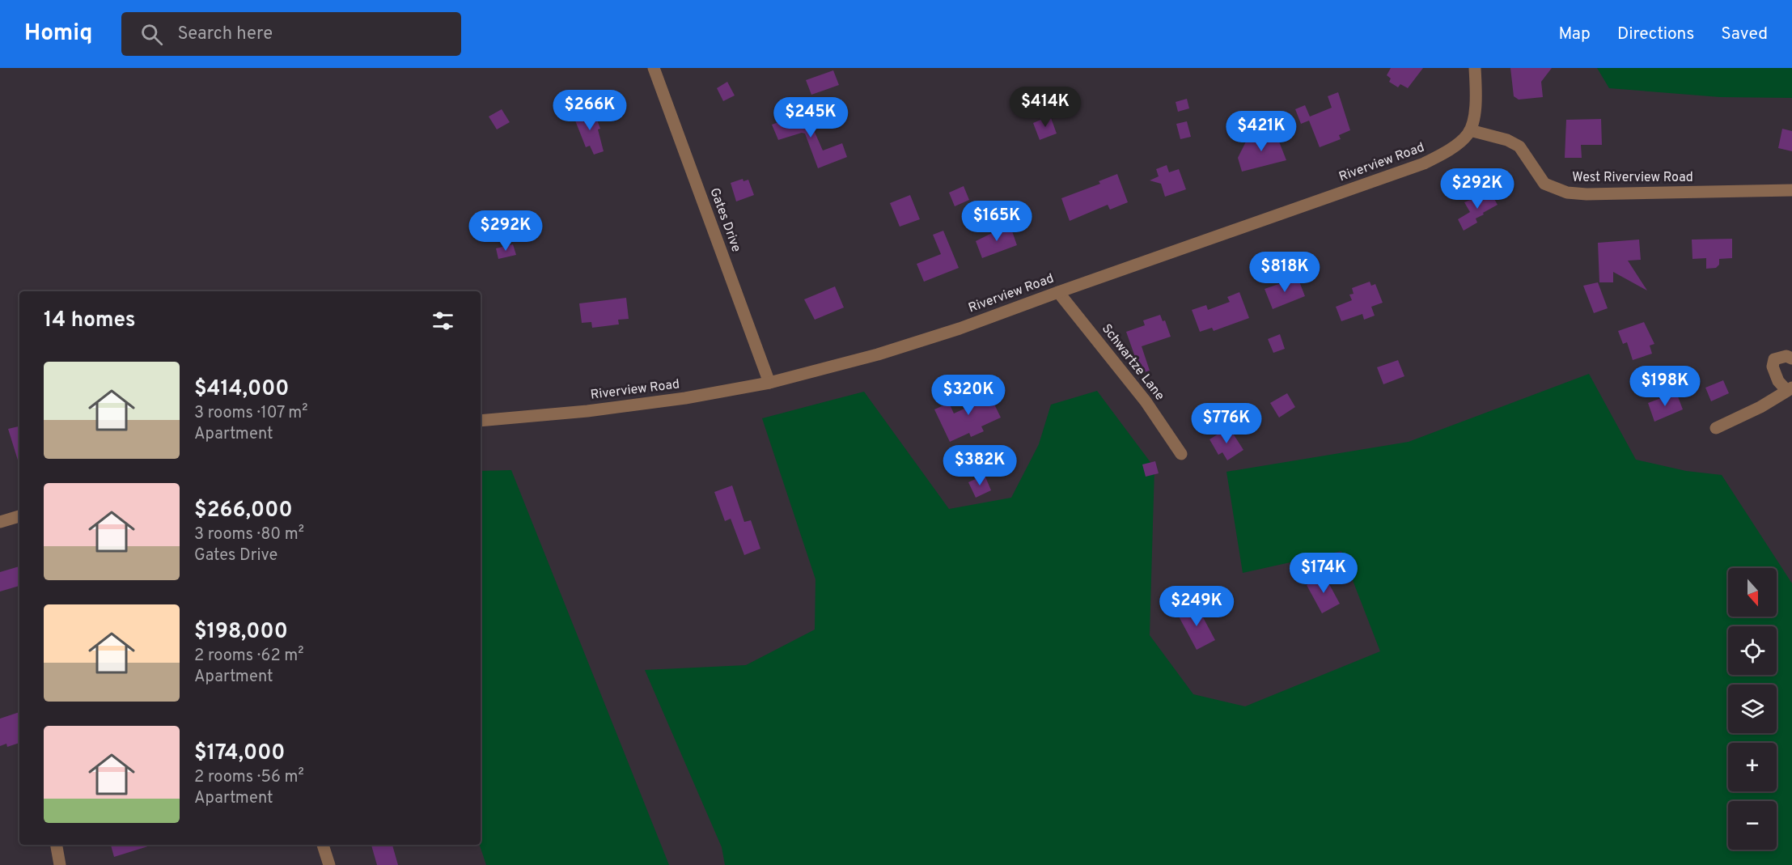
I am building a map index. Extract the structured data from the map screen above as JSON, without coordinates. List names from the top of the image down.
{
  "streets": {
    "street": [
      "Riverview Road",
      "West Riverview Road",
      "Gates Drive",
      "Schwartze Lane"
    ]
  },
  "crossings": [
    ["Riverview Road", "West Riverview Road"],
    ["Riverview Road", "Gates Drive"],
    ["Riverview Road", "Schwartze Lane"]
  ],
  "north": "bottom",
  "page": {
    "header": "Homiq",
    "search": "Search here",
    "nav": ["Map", "Directions", "Saved"],
    "price": [
      "$414K",
      "$266K",
      "$245K",
      "$421K",
      "$292K",
      "$165K",
      "$292K",
      "$818K",
      "$198K",
      "$320K",
      "$776K",
      "$382K",
      "$174K",
      "$249K"
    ],
    "heading": "14 homes",
    "list": [
      {
        "name": "$414,000",
        "note": "3 rooms · 107 m² · Apartment"
      },
      {
        "name": "$266,000",
        "note": "3 rooms · 80 m² · Gates Drive"
      },
      {
        "name": "$198,000",
        "note": "2 rooms · 62 m² · Apartment"
      },
      {
        "name": "$174,000",
        "note": "2 rooms · 56 m² · Apartment"
      }
    ],
    "map_buttons": ["+", "−"]
  }
}
